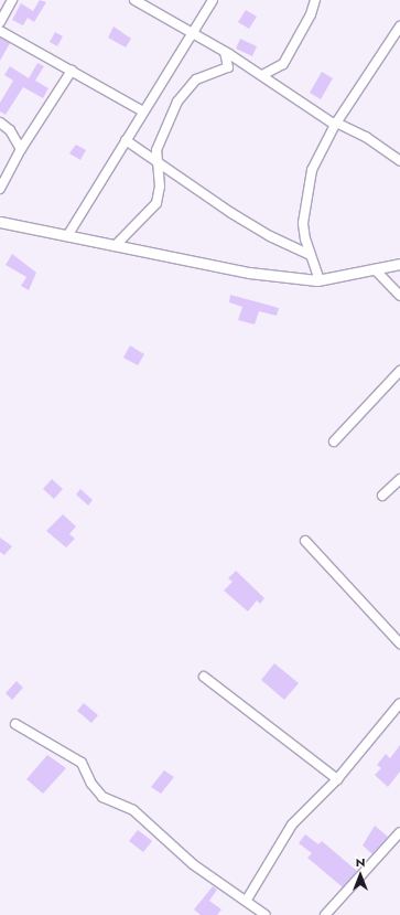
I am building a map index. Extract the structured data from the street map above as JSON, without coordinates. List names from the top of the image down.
{
  "north": "top"
}
